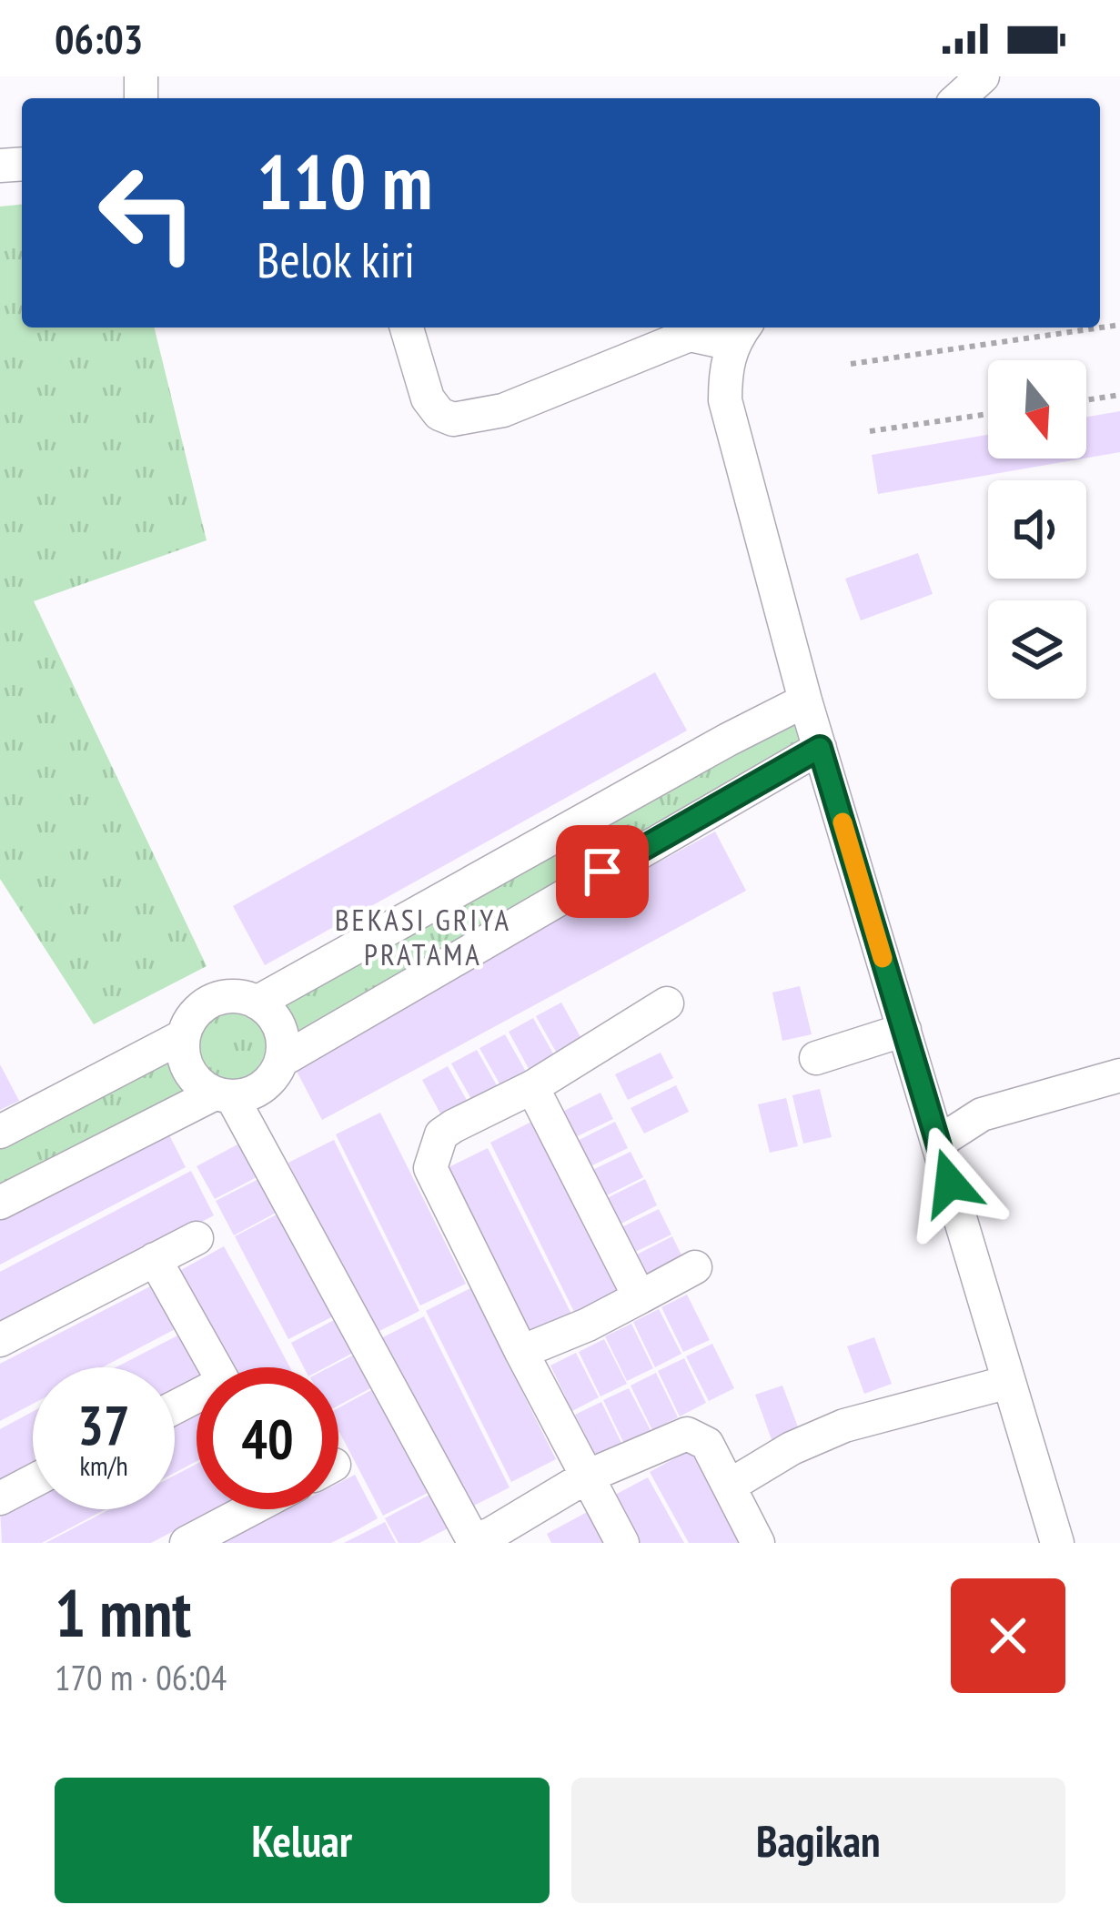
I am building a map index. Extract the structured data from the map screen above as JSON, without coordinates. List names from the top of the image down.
{
  "districts": ["BEKASI GRIYA PRATAMA"],
  "north": "bottom",
  "page": {
    "status": "06:03",
    "turn": ["110 m", "Belok kiri"],
    "speed": "37 km/h",
    "limit": "40",
    "heading": ["1 mnt", "170 m · 06:04"],
    "buttons": ["Keluar", "Bagikan"]
  }
}
